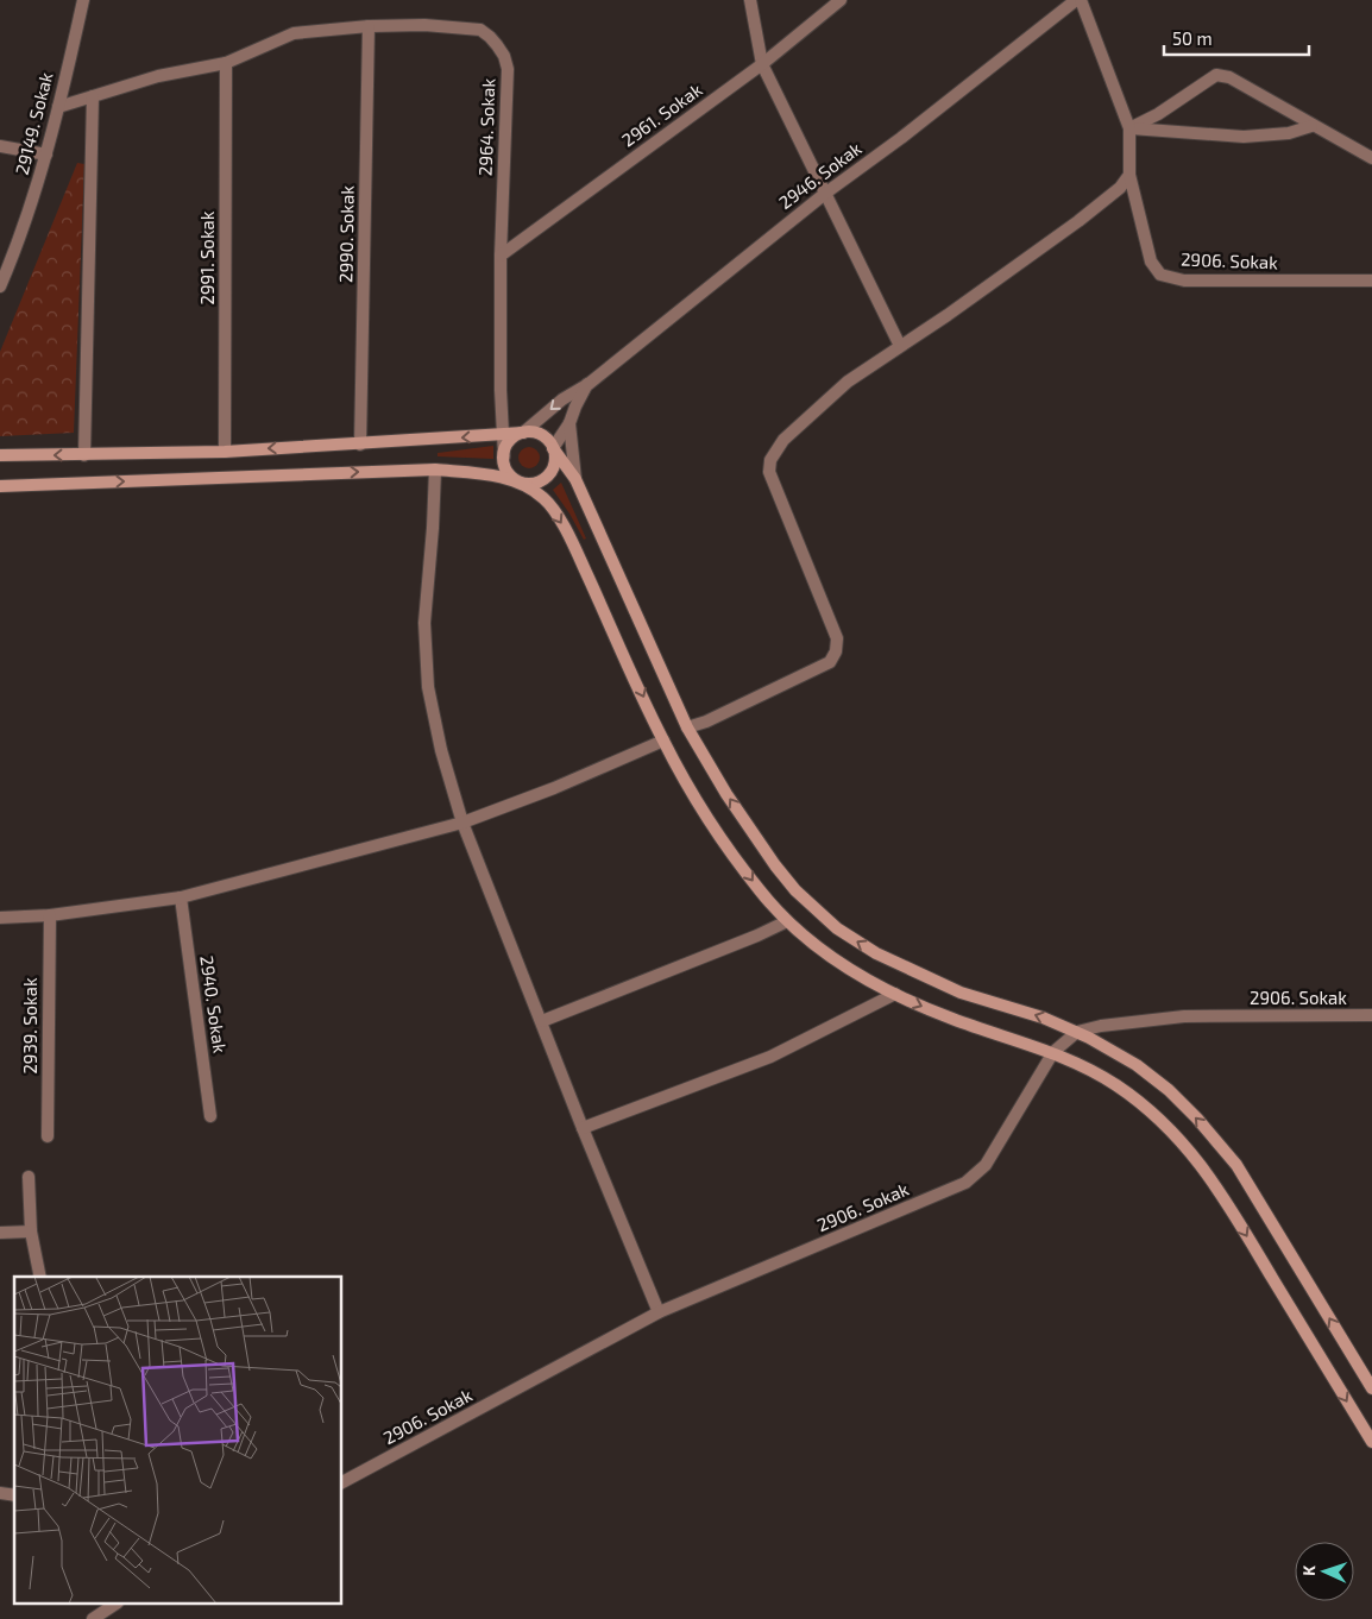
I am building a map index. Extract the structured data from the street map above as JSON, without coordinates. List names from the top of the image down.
{
  "streets": {
    "street": [
      "2961. Sokak",
      "29149. Sokak",
      "2964. Sokak",
      "2946. Sokak",
      "2990. Sokak",
      "2991. Sokak",
      "2906. Sokak",
      "2940. Sokak",
      "2939. Sokak"
    ]
  },
  "crossings": [
    ["2961. Sokak", "2964. Sokak"],
    ["29149. Sokak", "2964. Sokak"],
    ["2964. Sokak", "2990. Sokak"],
    ["2964. Sokak", "2991. Sokak"],
    ["2946. Sokak", "2906. Sokak"]
  ],
  "scale_bar": "50 m",
  "north": "left"
}
